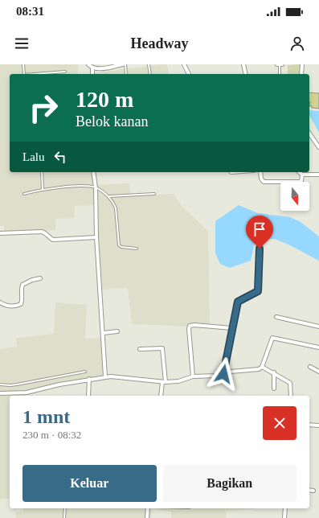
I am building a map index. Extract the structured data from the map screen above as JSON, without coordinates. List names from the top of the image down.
{
  "north": "bottom",
  "page": {
    "status": "08:31",
    "header": "Headway",
    "turn": ["120 m", "Belok kanan"],
    "then": "Lalu",
    "heading": ["1 mnt", "230 m · 08:32"],
    "buttons": ["Keluar", "Bagikan"]
  }
}
